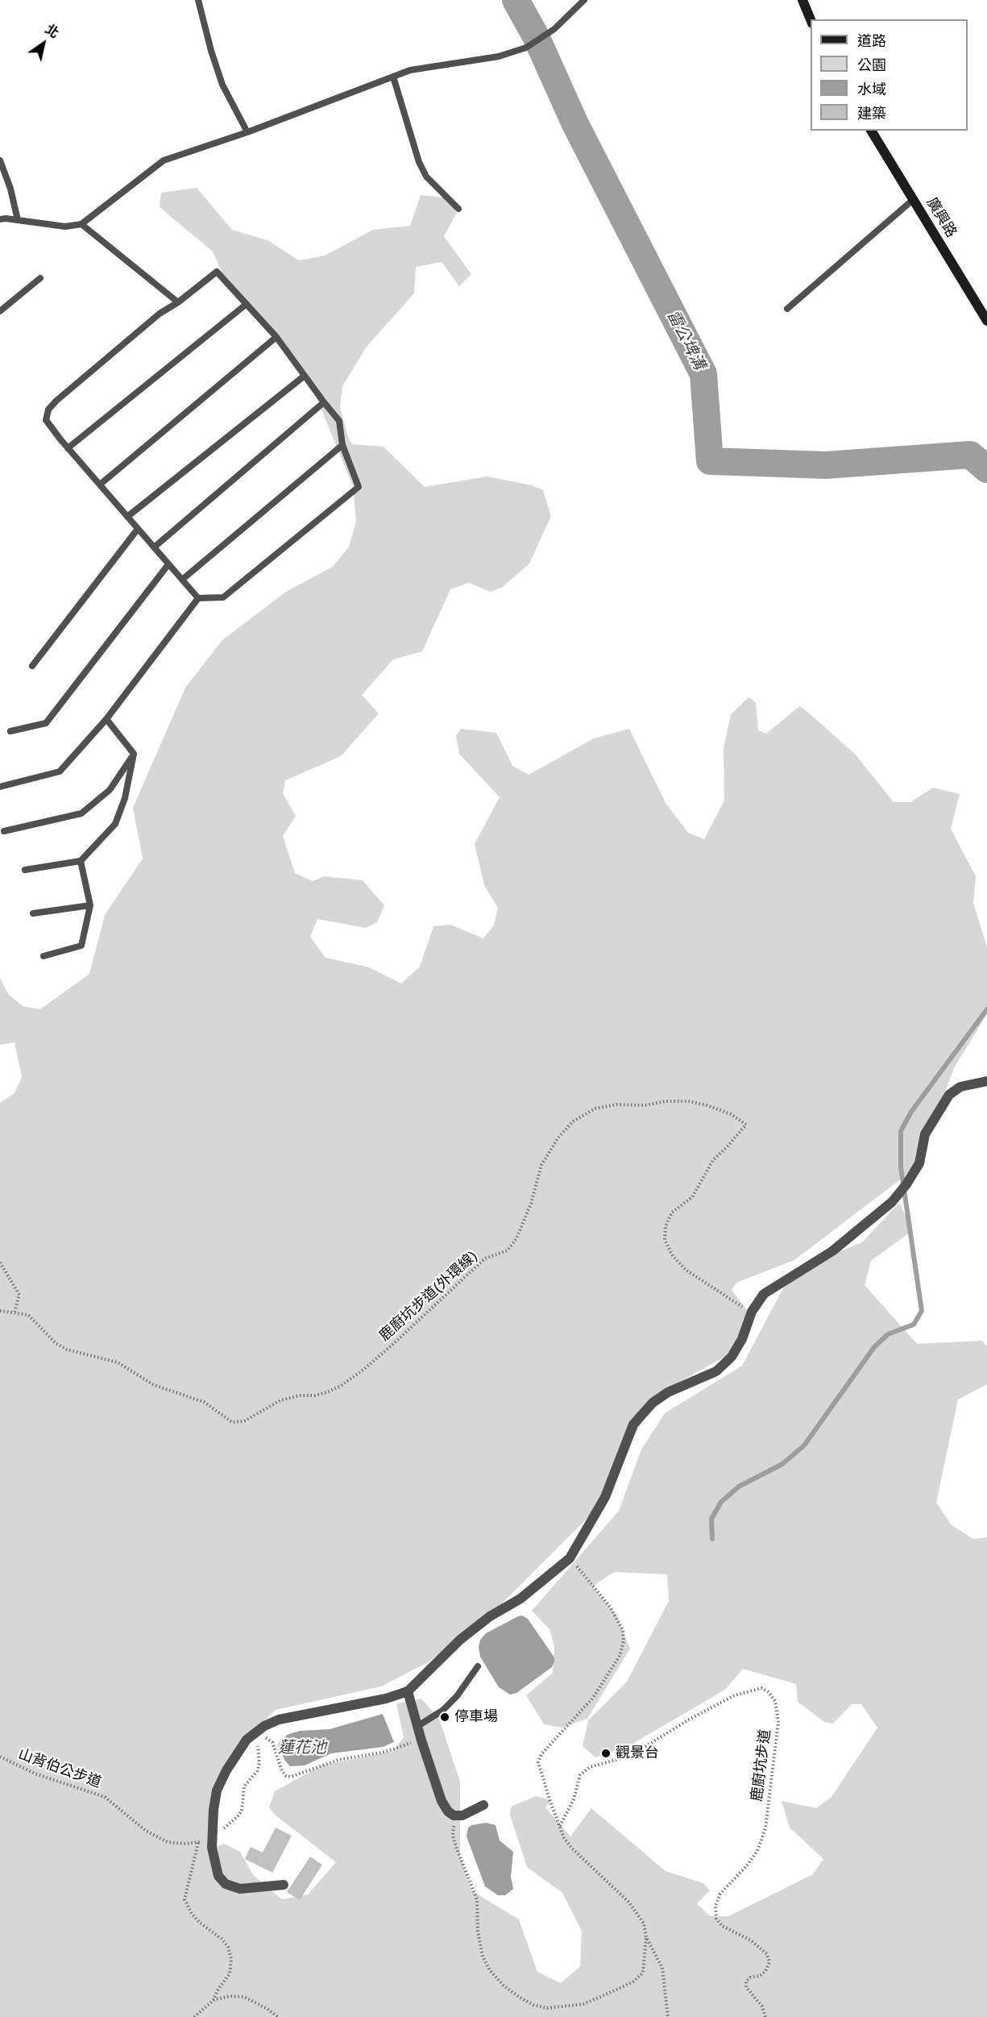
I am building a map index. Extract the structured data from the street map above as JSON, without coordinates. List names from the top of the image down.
{
  "streets": {
    "street": ["廣興路"],
    "path": ["鹿廚坑步道(外環線)", "鹿廚坑步道", "山背伯公步道"]
  },
  "water": ["雷公埤溝", "蓮花池"],
  "places": ["停車場", "觀景台"],
  "legend": [
    "道路",
    "公園",
    "水域",
    "建築"
  ],
  "north": "top right"
}
